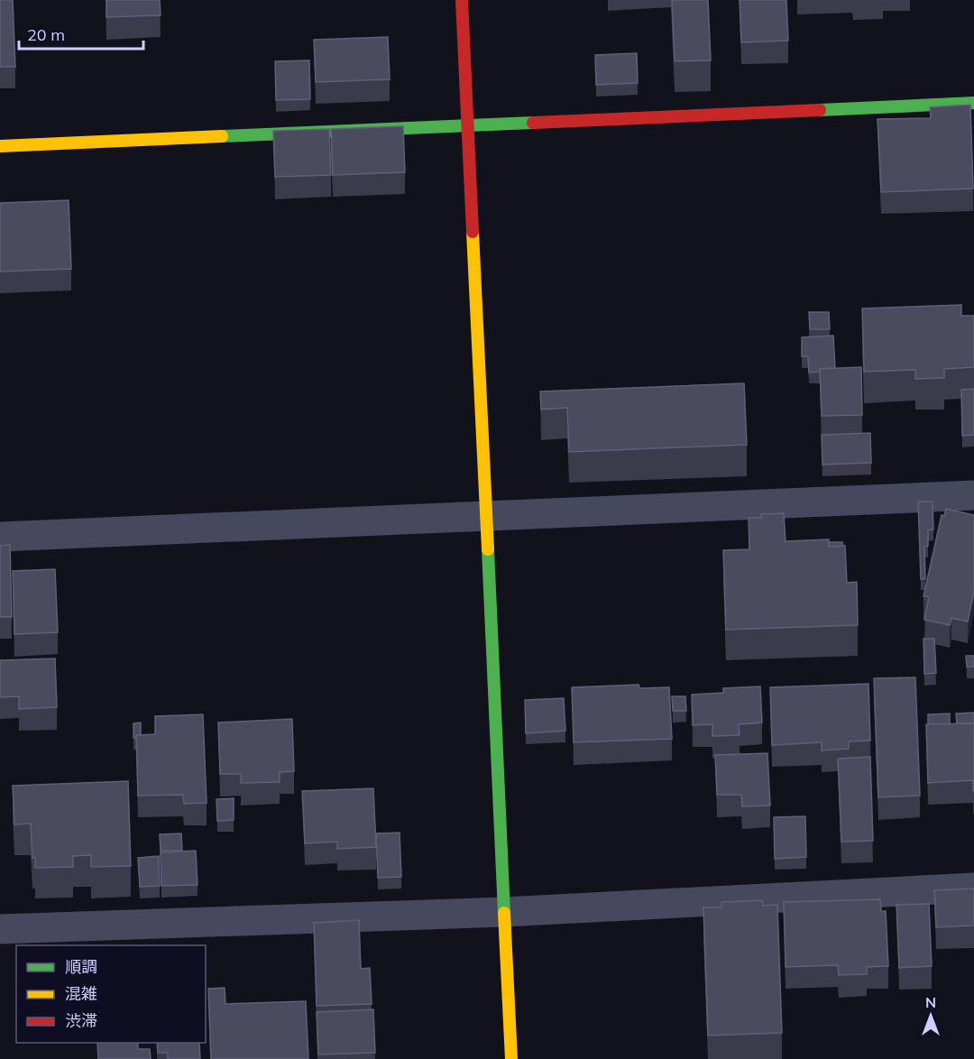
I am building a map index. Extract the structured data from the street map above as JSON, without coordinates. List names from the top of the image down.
{
  "legend": ["順調", "混雑", "渋滞"],
  "scale_bar": "20 m",
  "north": "top"
}
